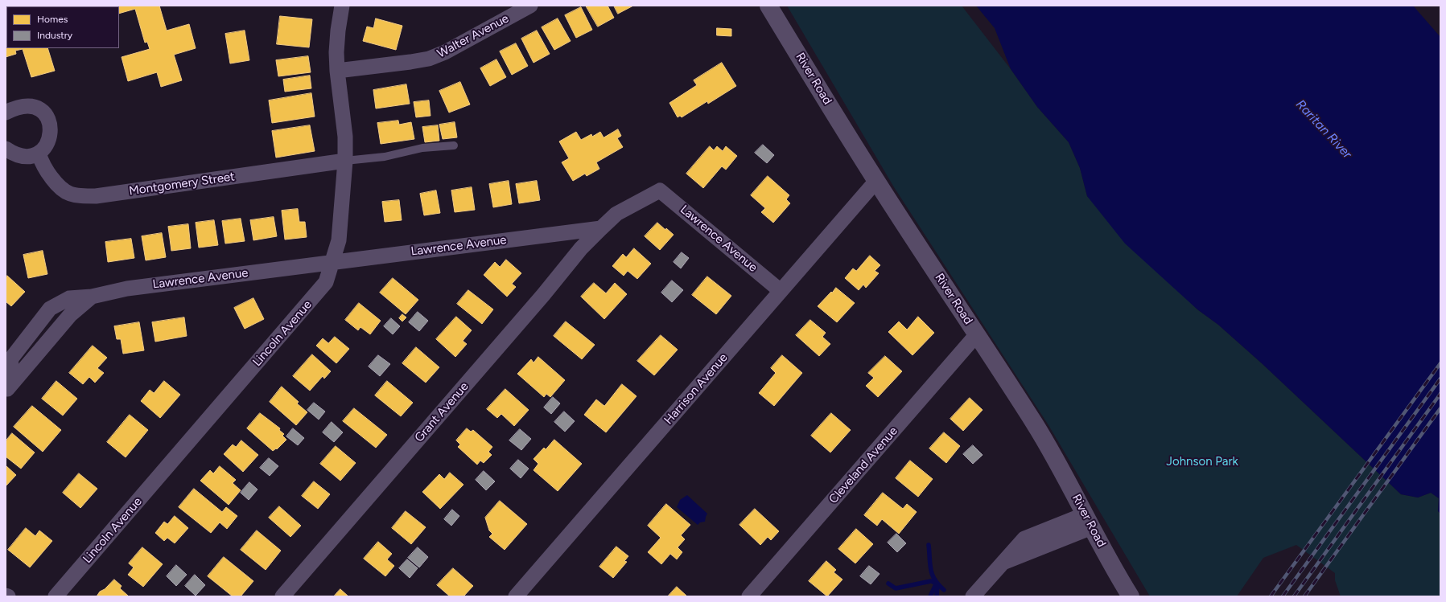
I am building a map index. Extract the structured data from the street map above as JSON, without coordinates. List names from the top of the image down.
{
  "streets": {
    "street": [
      "Walter Avenue",
      "River Road",
      "Montgomery Street",
      "Lawrence Avenue",
      "Lincoln Avenue",
      "Harrison Avenue",
      "Grant Avenue",
      "Cleveland Avenue"
    ]
  },
  "crossings": [
    ["Walter Avenue", "Lincoln Avenue"],
    ["River Road", "Harrison Avenue"],
    ["River Road", "Cleveland Avenue"],
    ["Montgomery Street", "Lincoln Avenue"],
    ["Lawrence Avenue", "Lincoln Avenue"],
    ["Lawrence Avenue", "Harrison Avenue"],
    ["Lawrence Avenue", "Grant Avenue"]
  ],
  "water": ["Raritan River"],
  "parks": ["Johnson Park"],
  "legend": ["Homes", "Industry"]
}
